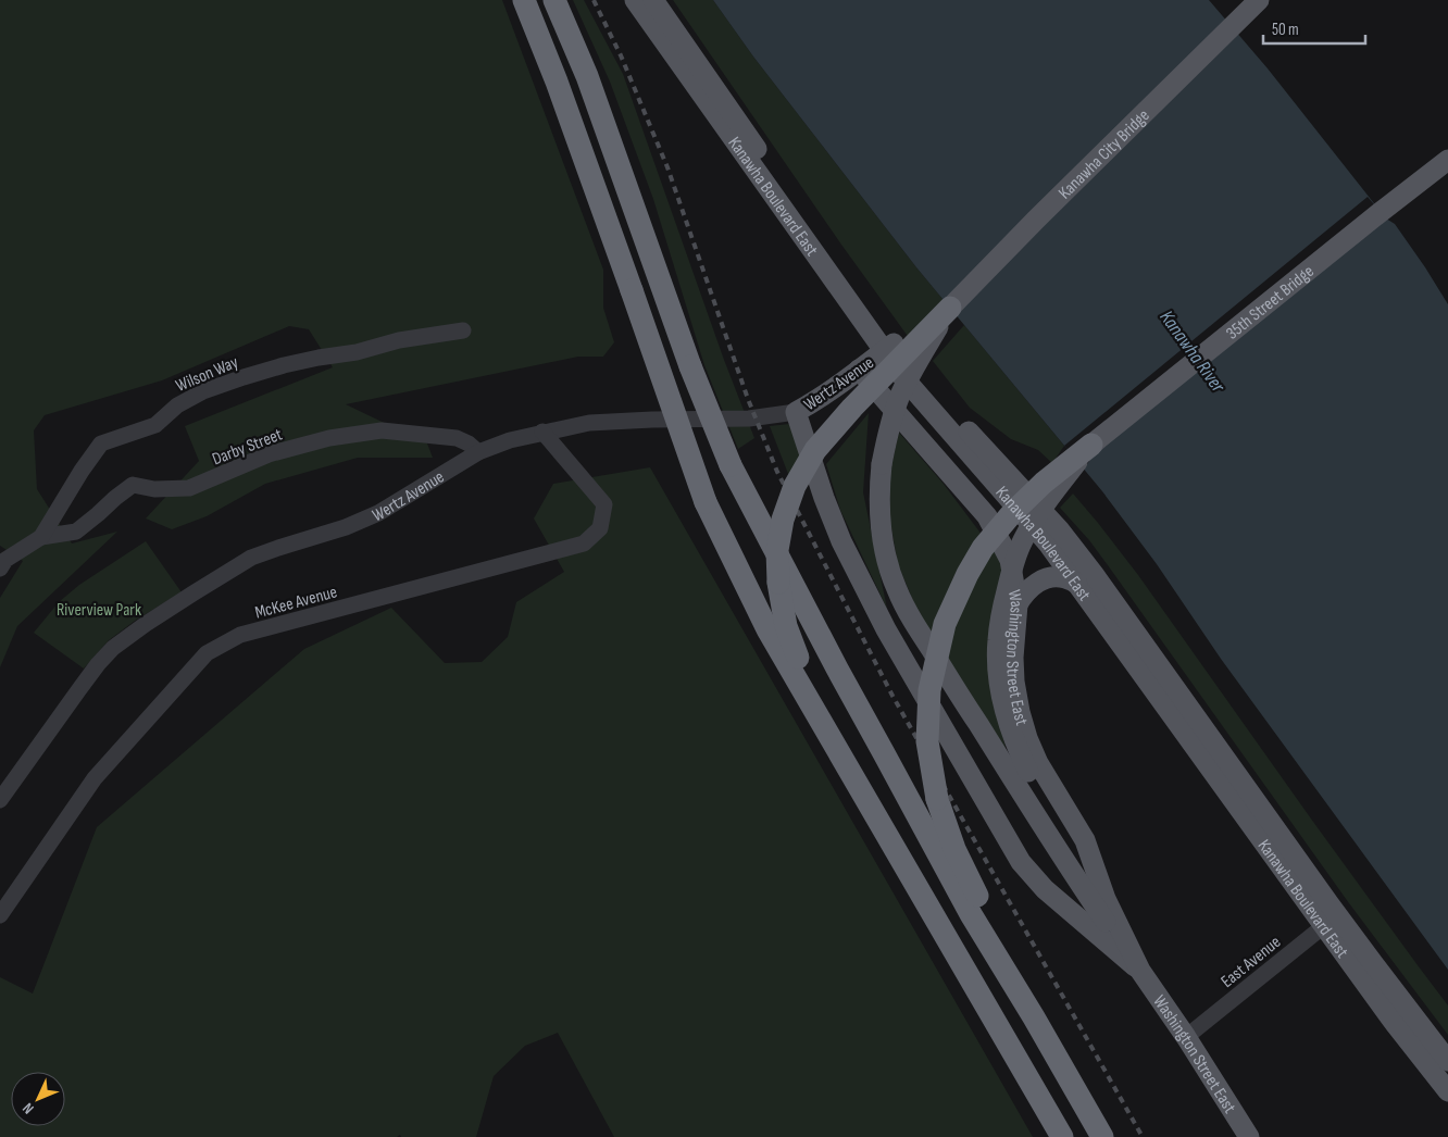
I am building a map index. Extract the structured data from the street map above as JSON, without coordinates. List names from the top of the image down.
{
  "streets": {
    "main road": [
      "Kanawha City Bridge",
      "Kanawha Boulevard East",
      "35th Street Bridge",
      "Wertz Avenue",
      "Washington Street East"
    ],
    "street": [
      "Wilson Way",
      "Darby Street",
      "McKee Avenue",
      "East Avenue"
    ]
  },
  "crossings": [
    ["Kanawha City Bridge", "Washington Street East"],
    ["Kanawha Boulevard East", "Wertz Avenue"],
    ["Kanawha Boulevard East", "East Avenue"],
    ["35th Street Bridge", "Washington Street East"],
    ["Wilson Way", "Darby Street"],
    ["Wertz Avenue", "Darby Street"],
    ["Wertz Avenue", "McKee Avenue"],
    ["Wertz Avenue", "Washington Street East"],
    ["Washington Street East", "East Avenue"]
  ],
  "water": ["Kanawha River"],
  "parks": ["Riverview Park"],
  "scale_bar": "50 m",
  "north": "bottom left"
}
